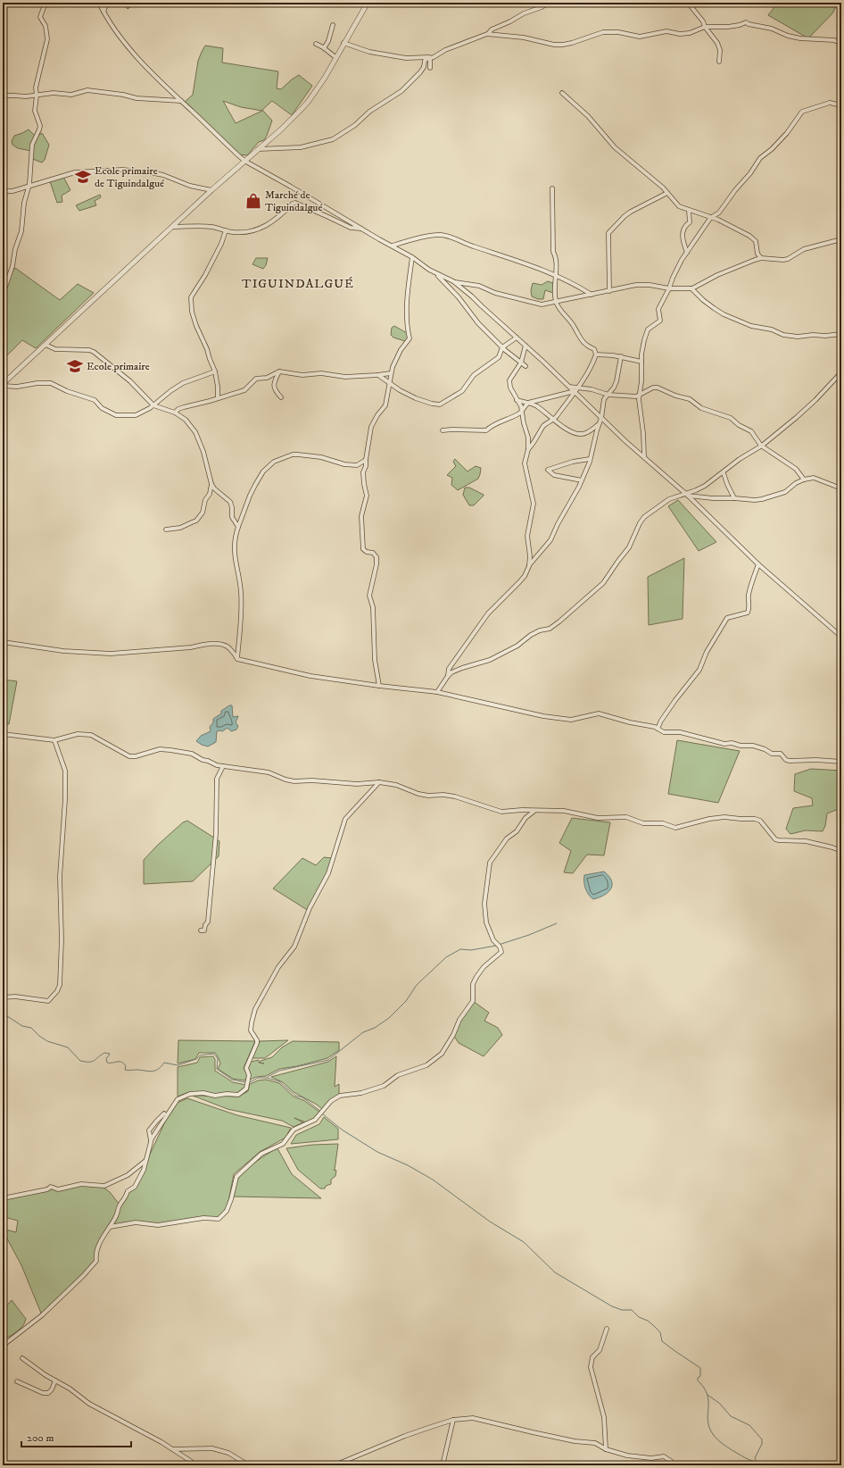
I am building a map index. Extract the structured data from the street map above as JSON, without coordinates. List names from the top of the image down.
{
  "districts": ["TIGUINDALGUÉ"],
  "places": {
    "school or university": ["Ecole primaire de Tiguindalgué", "Ecole primaire"],
    "shop": ["Marché de Tiguindalgué"]
  },
  "scale_bar": "200 m"
}
